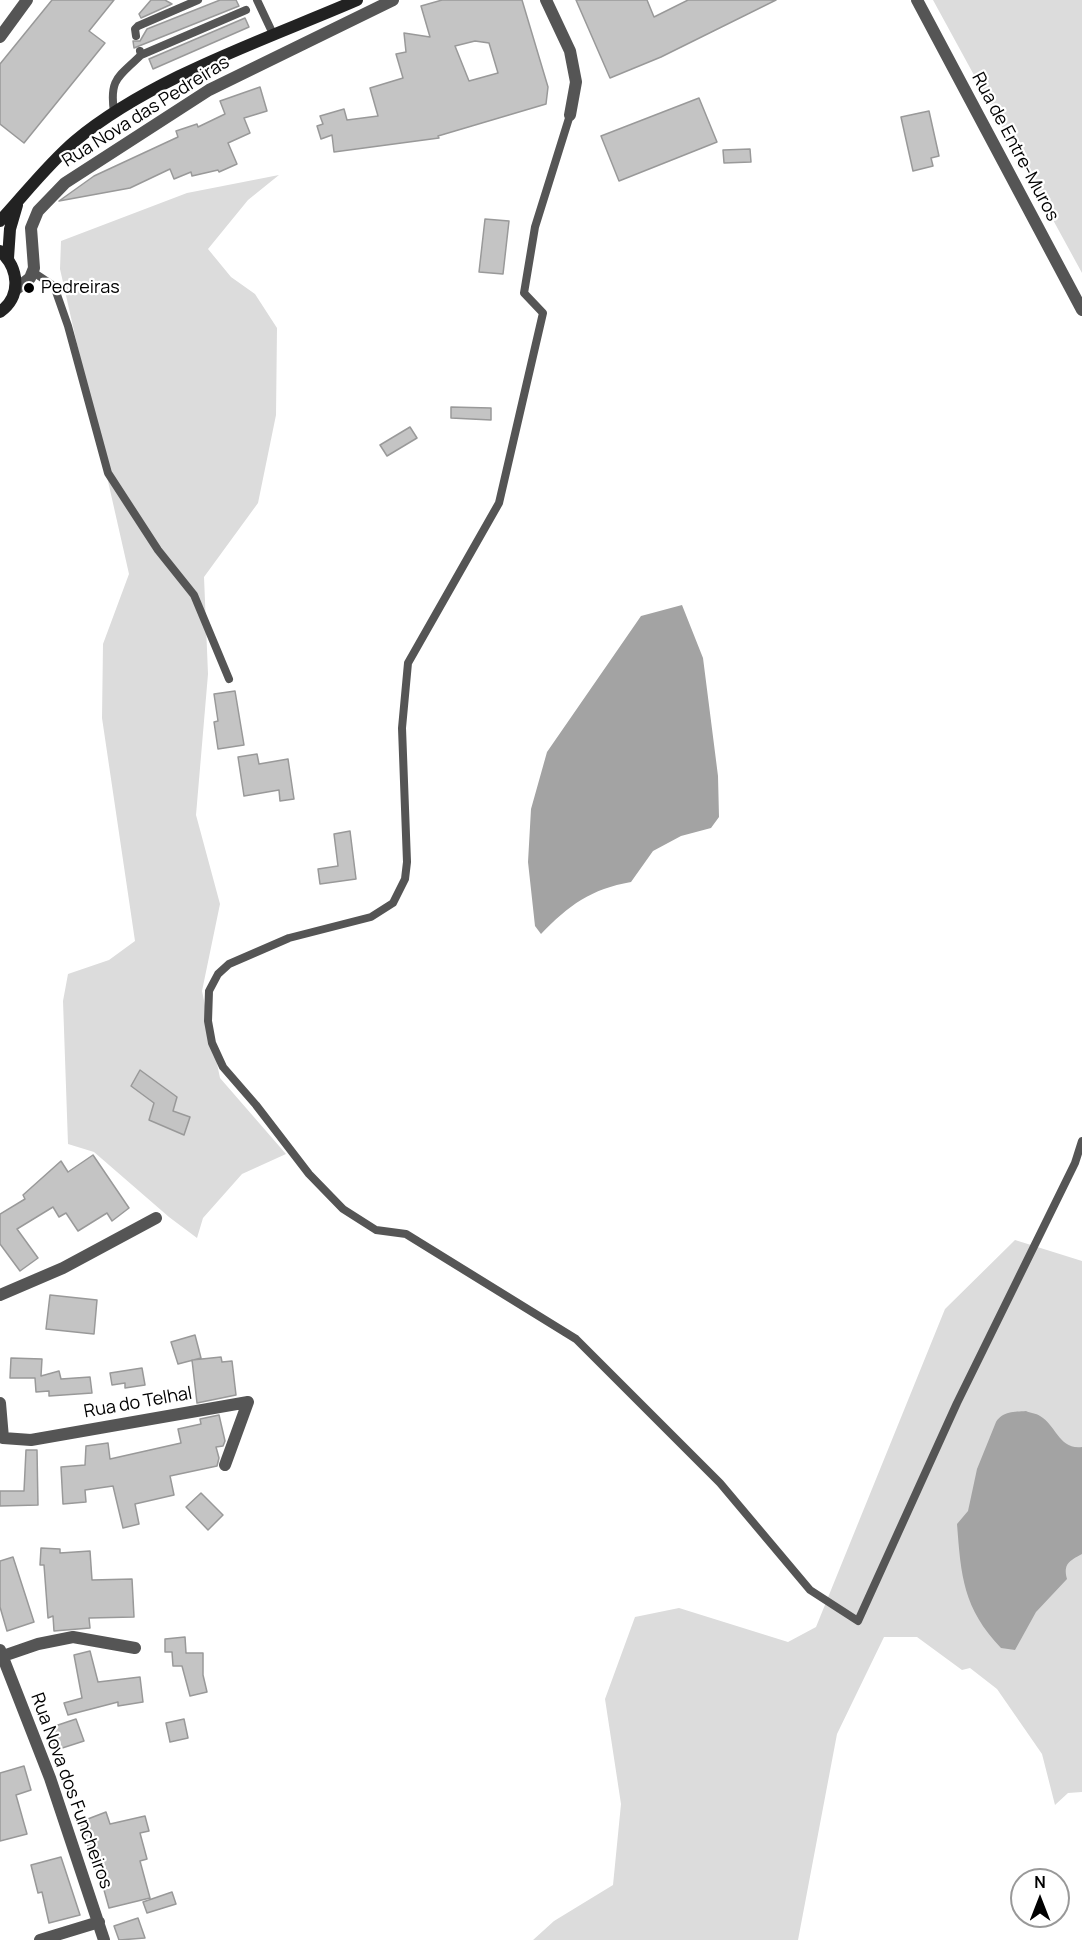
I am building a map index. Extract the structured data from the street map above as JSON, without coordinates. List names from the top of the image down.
{
  "streets": {
    "street": [
      "Rua Nova das Pedreiras",
      "Rua de Entre-Muros",
      "Rua do Telhal",
      "Rua Nova dos Funcheiros"
    ]
  },
  "places": ["Pedreiras"],
  "north": "top"
}
